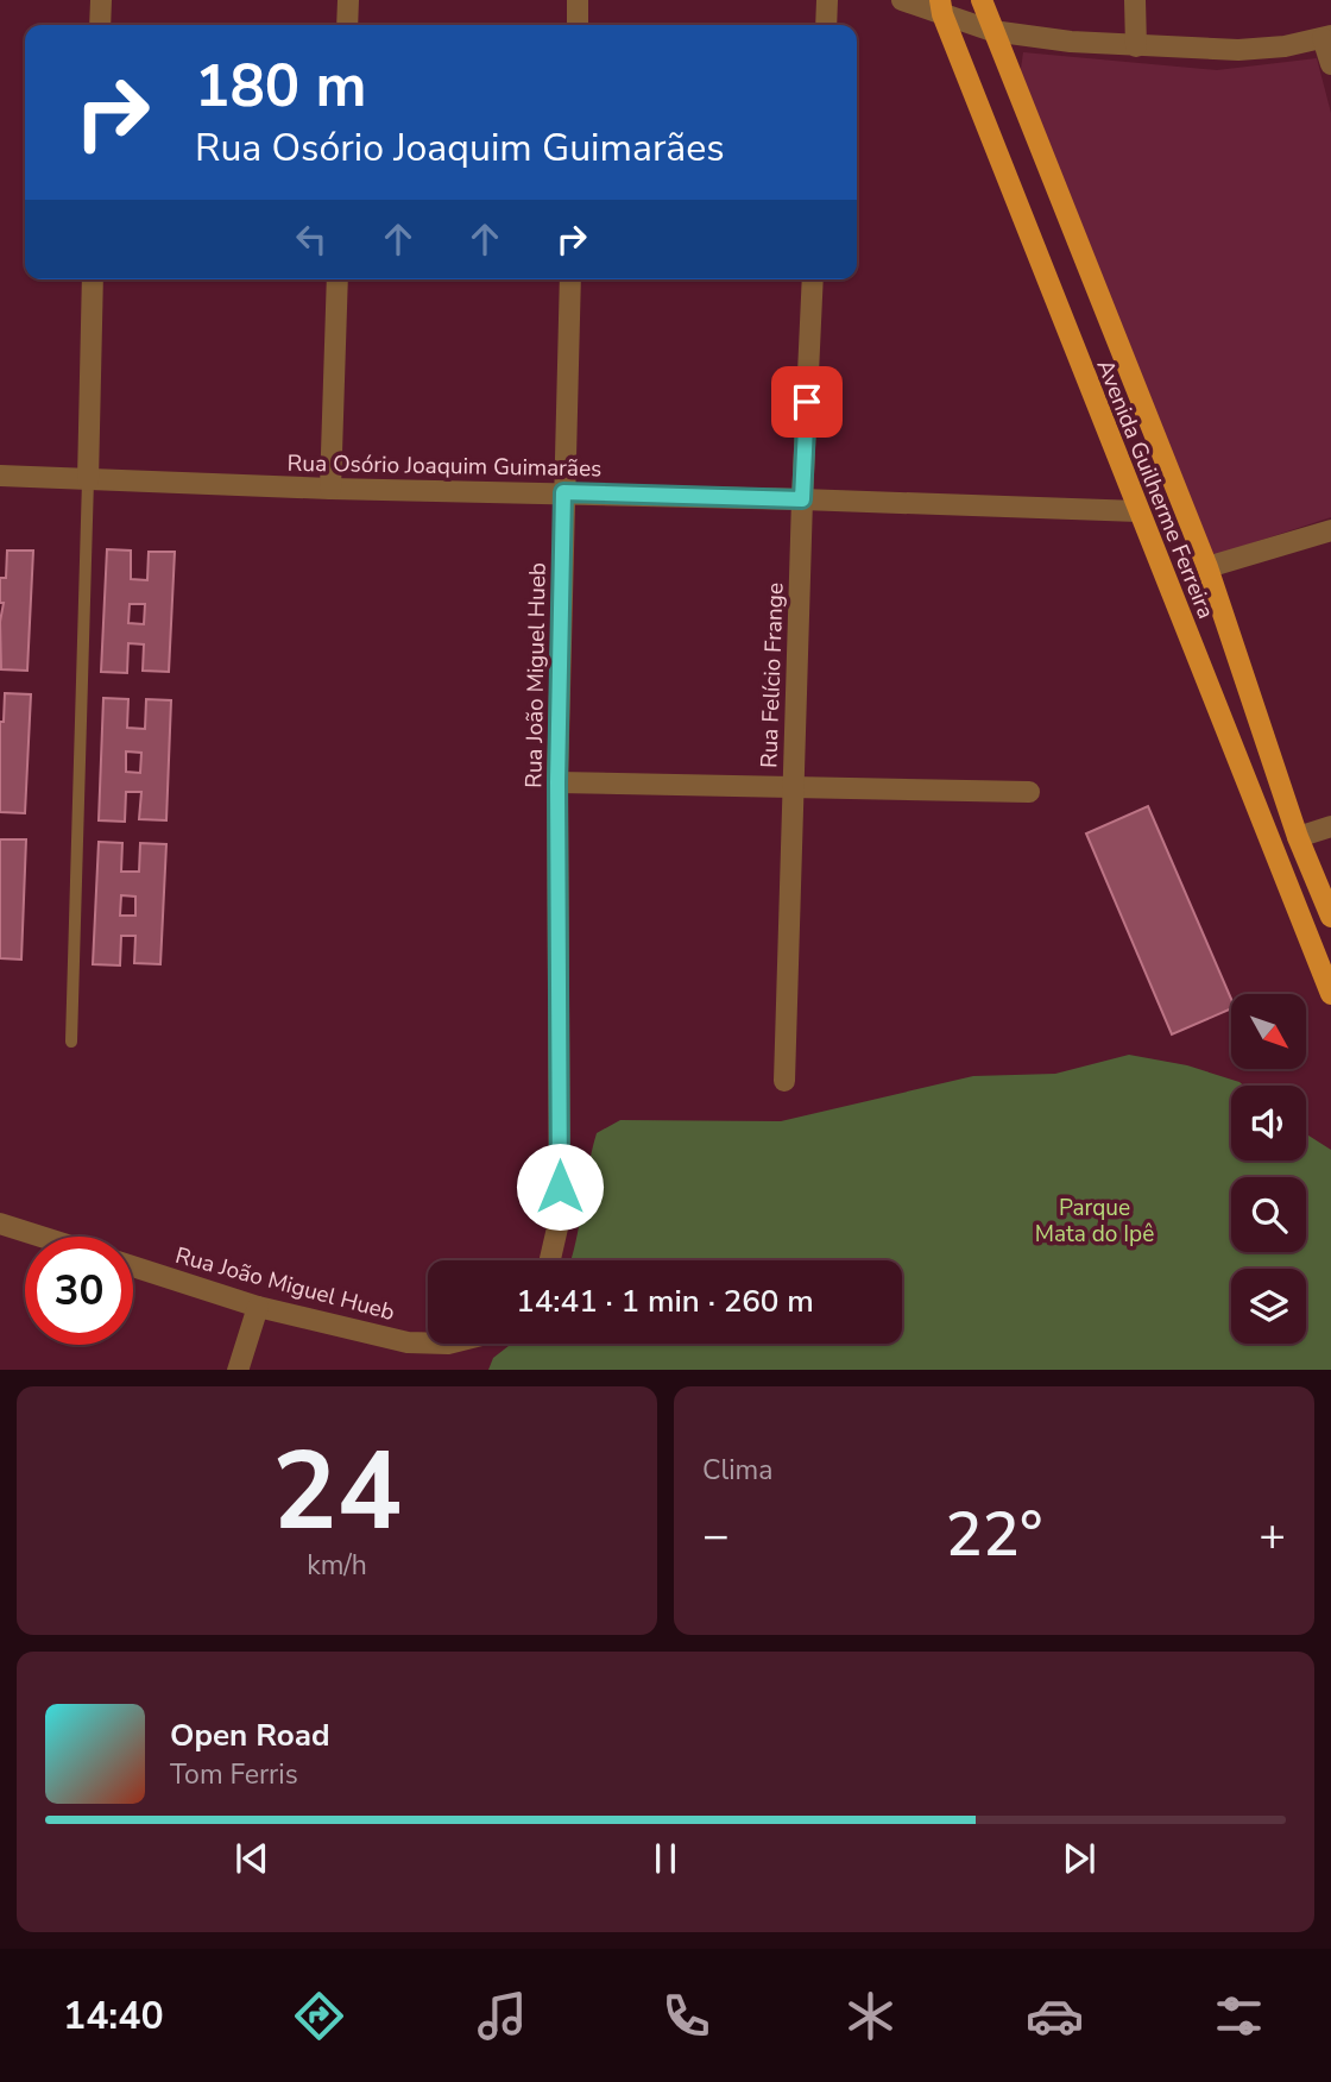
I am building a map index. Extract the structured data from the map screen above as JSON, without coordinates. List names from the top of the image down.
{
  "streets": {
    "main road": ["Avenida Guilherme Ferreira"],
    "street": ["Rua Osório Joaquim Guimarães", "Rua João Miguel Hueb", "Rua Felício Frange"]
  },
  "crossings": [
    ["Rua Osório Joaquim Guimarães", "Avenida Guilherme Ferreira"],
    ["Rua Osório Joaquim Guimarães", "Rua João Miguel Hueb"],
    ["Rua Osório Joaquim Guimarães", "Rua Felício Frange"]
  ],
  "parks": ["Parque Mata do Ipê"],
  "north": "bottom right",
  "page": {
    "turn": ["180 m", "Rua Osório Joaquim Guimarães"],
    "limit": "30",
    "trip": "14:41 · 1 min · 260 m",
    "tile": [
      ["24", "km/h"],
      "Clima"
    ],
    "heat": ["−", "22°", "+"],
    "song": ["Open Road", "Tom Ferris"],
    "tabs": "14:40"
  }
}
